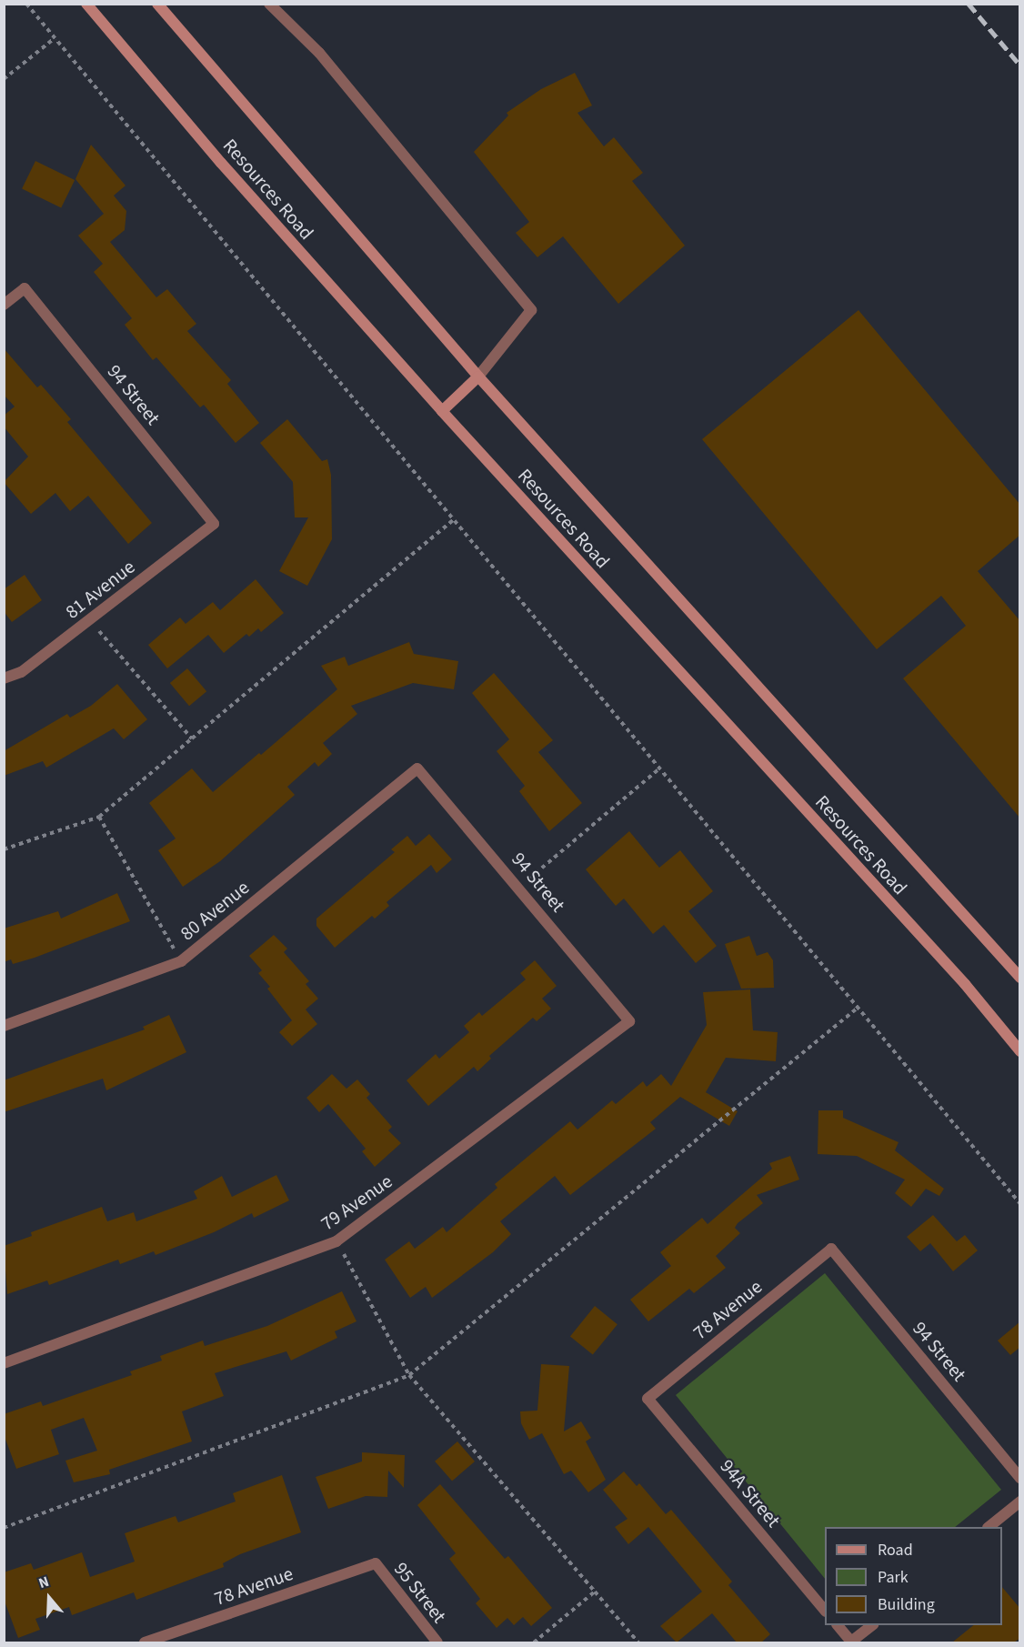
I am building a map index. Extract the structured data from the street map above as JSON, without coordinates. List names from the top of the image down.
{
  "streets": {
    "main road": ["Resources Road"],
    "street": [
      "94 Street",
      "81 Avenue",
      "80 Avenue",
      "79 Avenue",
      "78 Avenue",
      "94A Street",
      "95 Street"
    ]
  },
  "crossings": [
    ["94 Street", "81 Avenue"],
    ["94 Street", "80 Avenue"],
    ["94 Street", "79 Avenue"],
    ["94 Street", "78 Avenue"],
    ["78 Avenue", "94A Street"],
    ["78 Avenue", "95 Street"]
  ],
  "legend": ["Road", "Park", "Building"],
  "north": "top"
}
